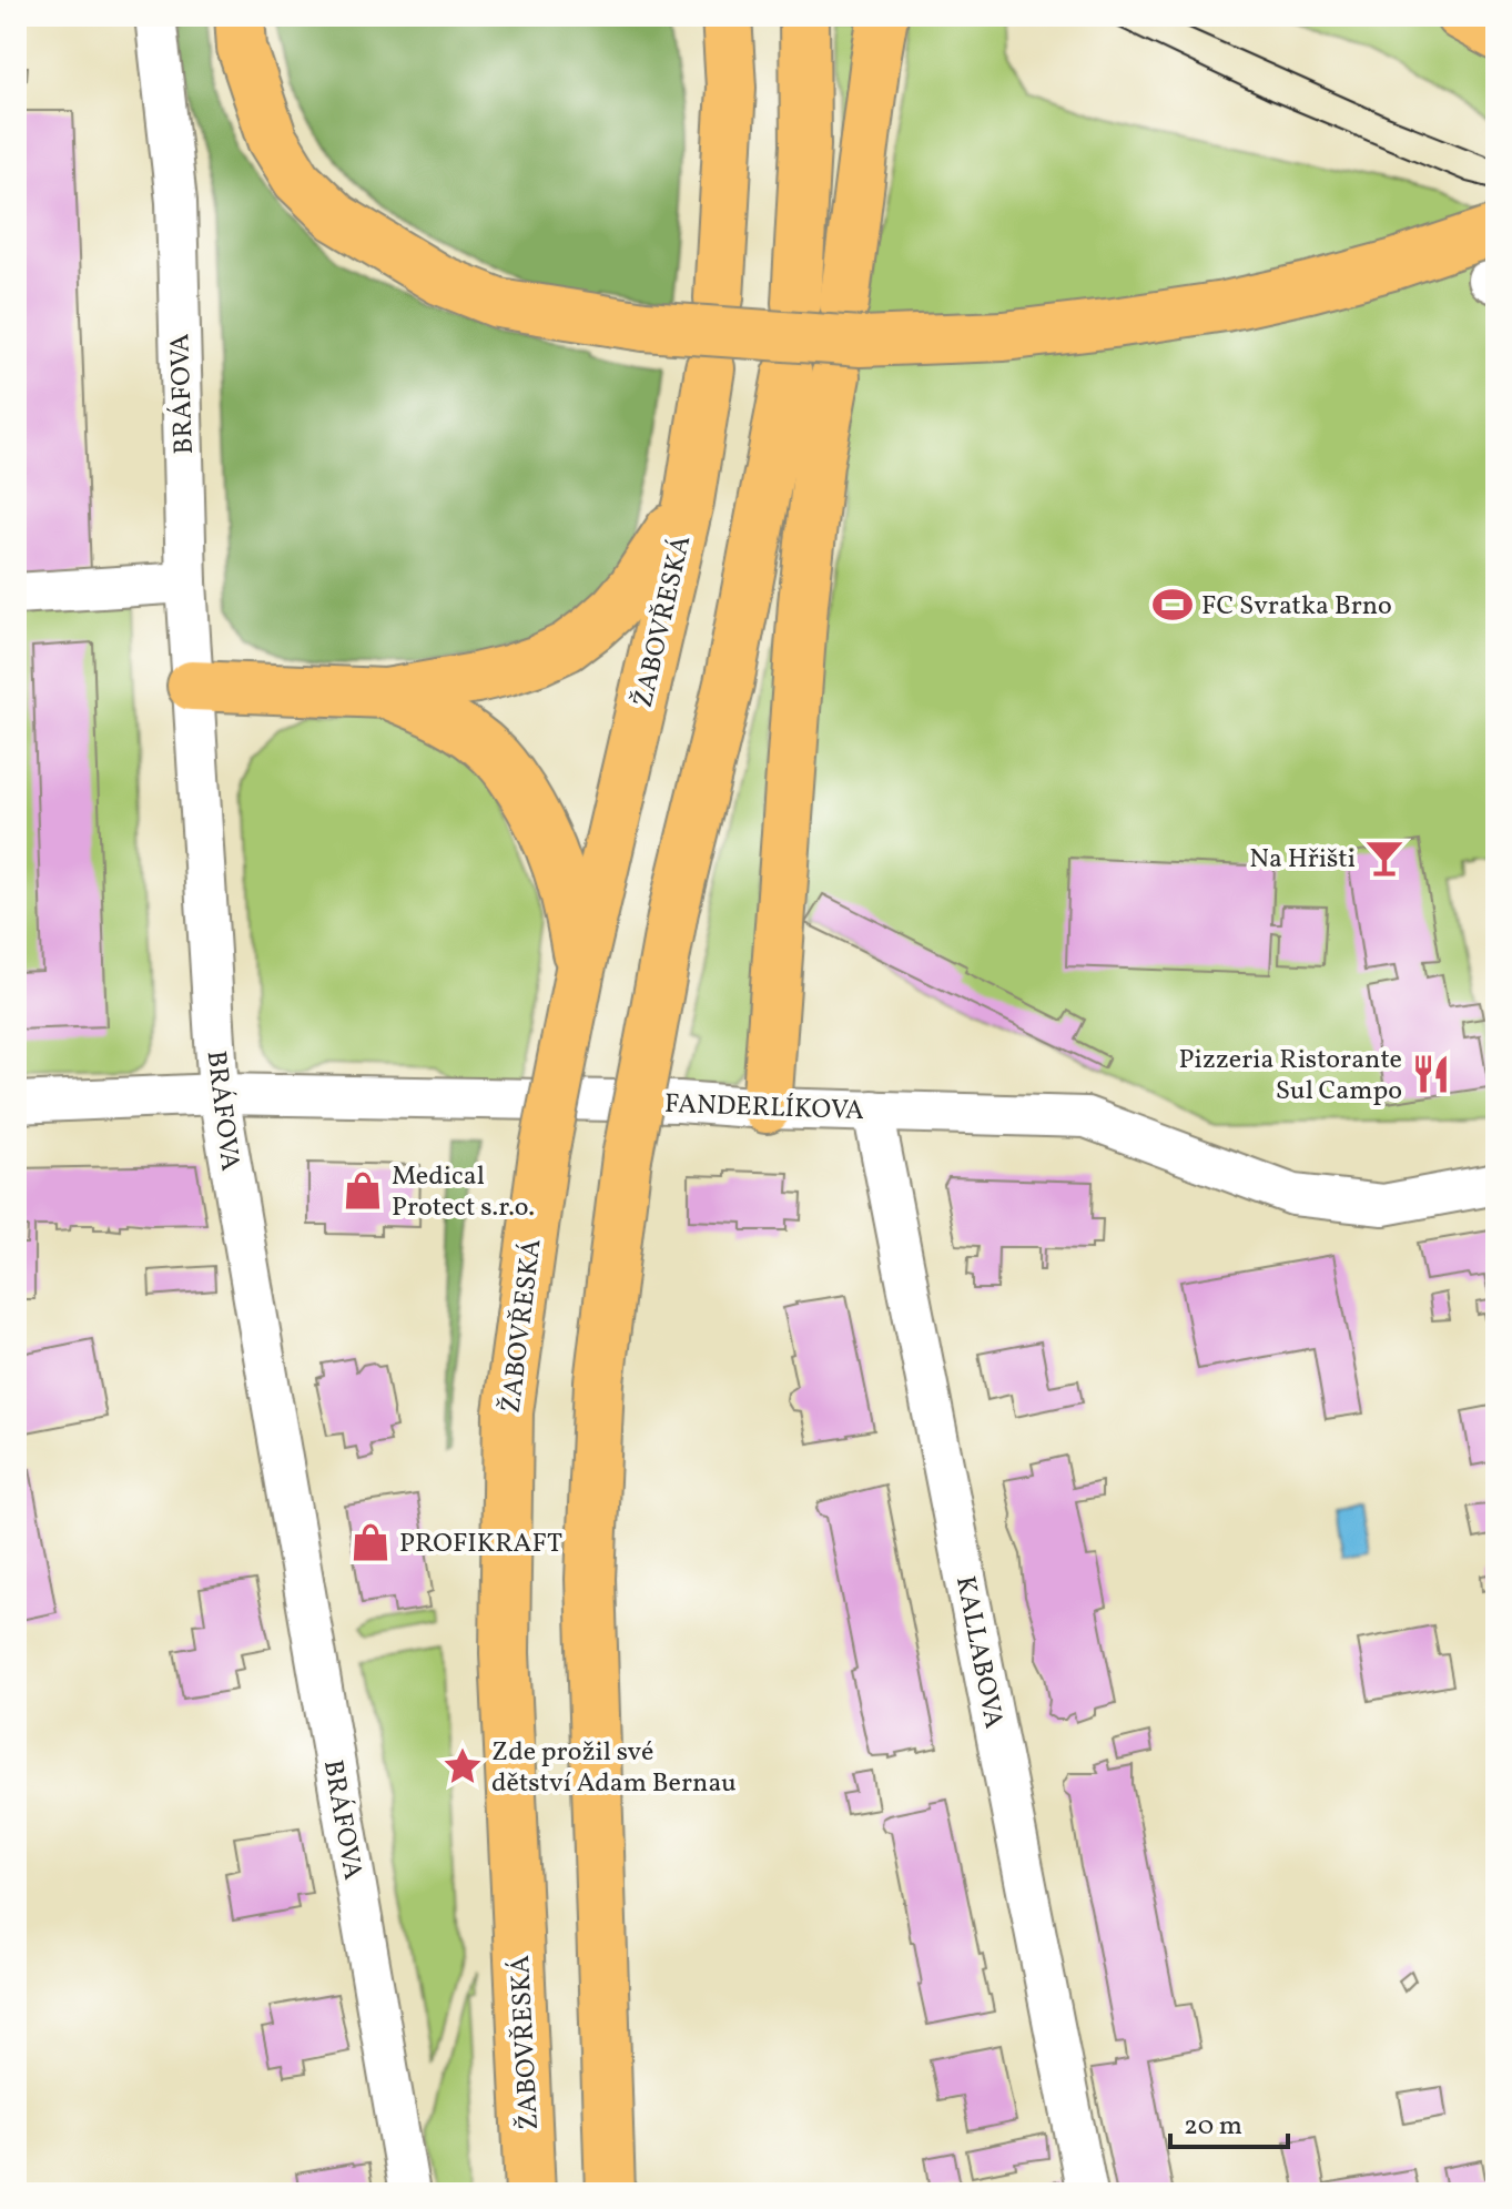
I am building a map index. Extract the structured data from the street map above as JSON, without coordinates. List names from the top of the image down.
{
  "streets": {
    "highway": ["ŽABOVŘESKÁ"],
    "street": ["BRÁFOVA", "FANDERLÍKOVA", "KALLABOVA"]
  },
  "crossings": [
    ["BRÁFOVA", "FANDERLÍKOVA"],
    ["FANDERLÍKOVA", "KALLABOVA"]
  ],
  "places": {
    "sports": ["FC Svratka Brno"],
    "bar": ["Na Hřišti"],
    "restaurant": ["Pizzeria Ristorante Sul Campo"],
    "shop": ["Medical Protect s.r.o.", "PROFIKRAFT"],
    "place": ["Zde prožil své dětství Adam Bernau"]
  },
  "scale_bar": "20 m"
}
